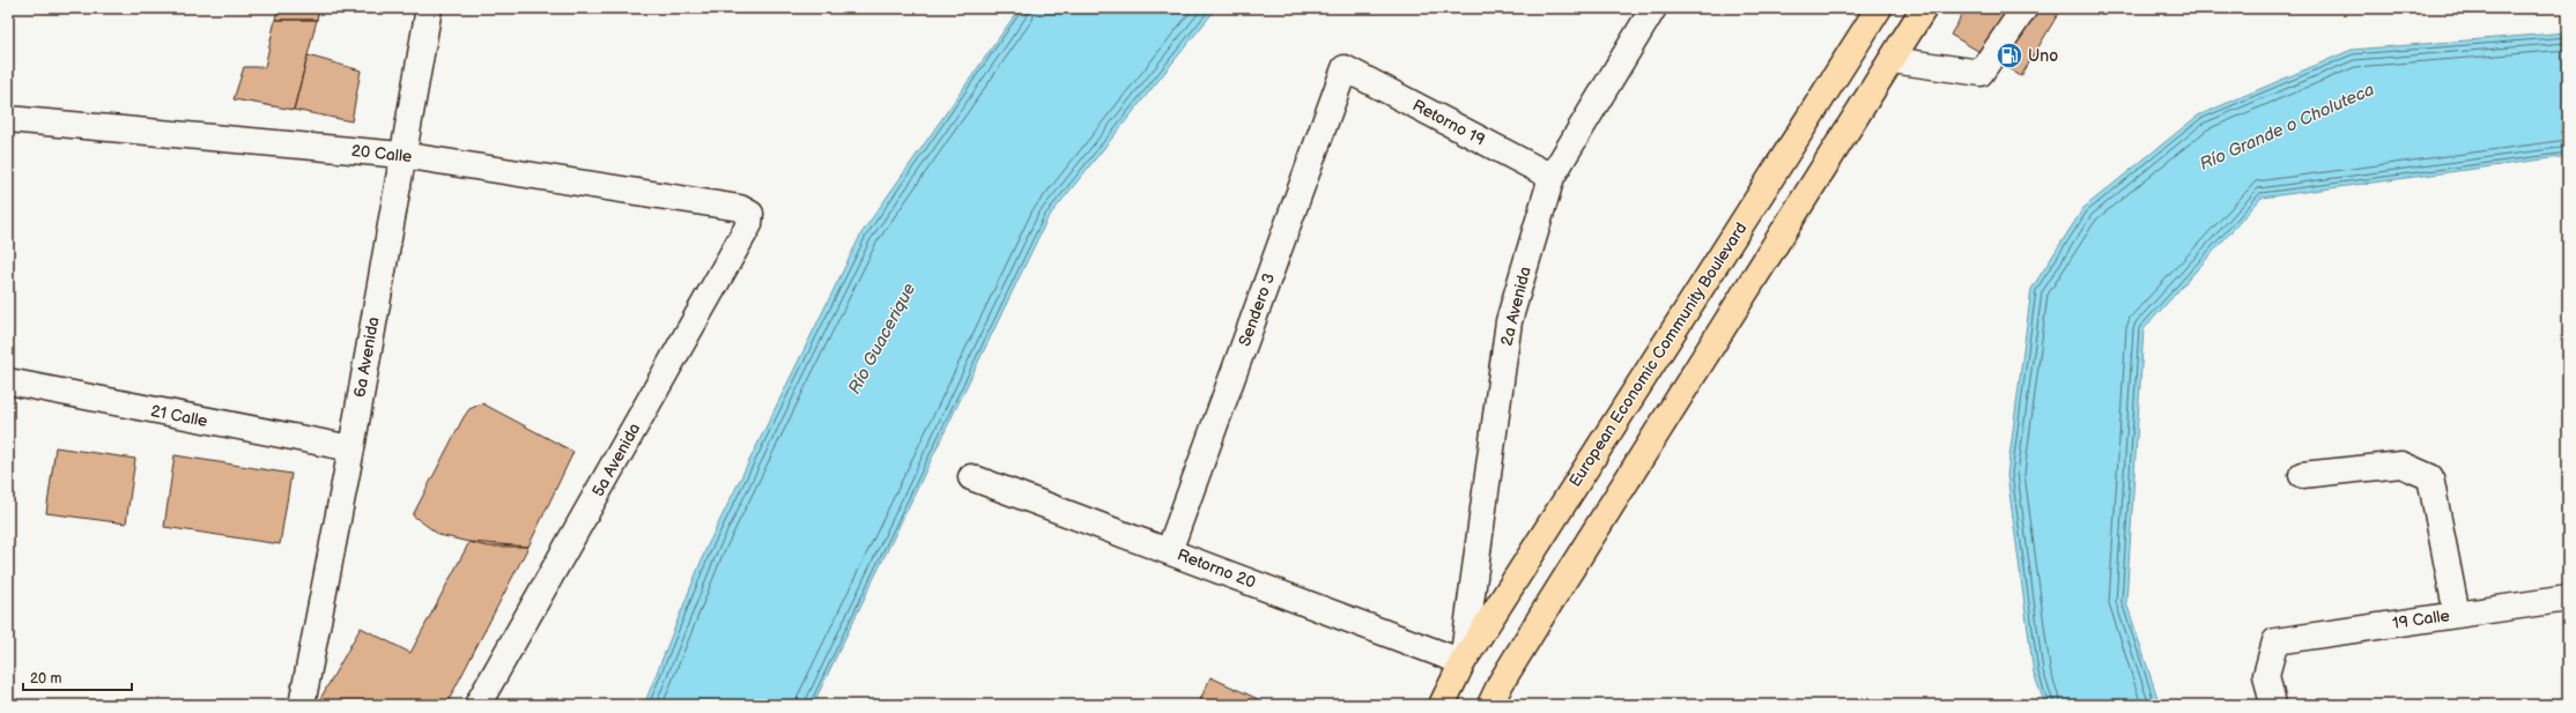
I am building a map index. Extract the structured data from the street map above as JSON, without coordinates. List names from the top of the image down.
{
  "streets": {
    "main road": ["European Economic Community Boulevard"],
    "street": [
      "Retorno 19",
      "20 Calle",
      "2a Avenida",
      "Sendero 3",
      "6a Avenida",
      "21 Calle",
      "5a Avenida",
      "Retorno 20",
      "19 Calle"
    ]
  },
  "crossings": [
    ["Retorno 19", "2a Avenida"],
    ["Retorno 19", "Sendero 3"],
    ["20 Calle", "6a Avenida"],
    ["20 Calle", "5a Avenida"],
    ["2a Avenida", "European Economic Community Boulevard"],
    ["2a Avenida", "Retorno 20"],
    ["Sendero 3", "Retorno 20"],
    ["European Economic Community Boulevard", "Retorno 20"],
    ["6a Avenida", "21 Calle"]
  ],
  "water": ["Río Grande o Choluteca", "Río Guacerique"],
  "places": {
    "fuel station": ["Uno"]
  },
  "scale_bar": "20 m"
}
